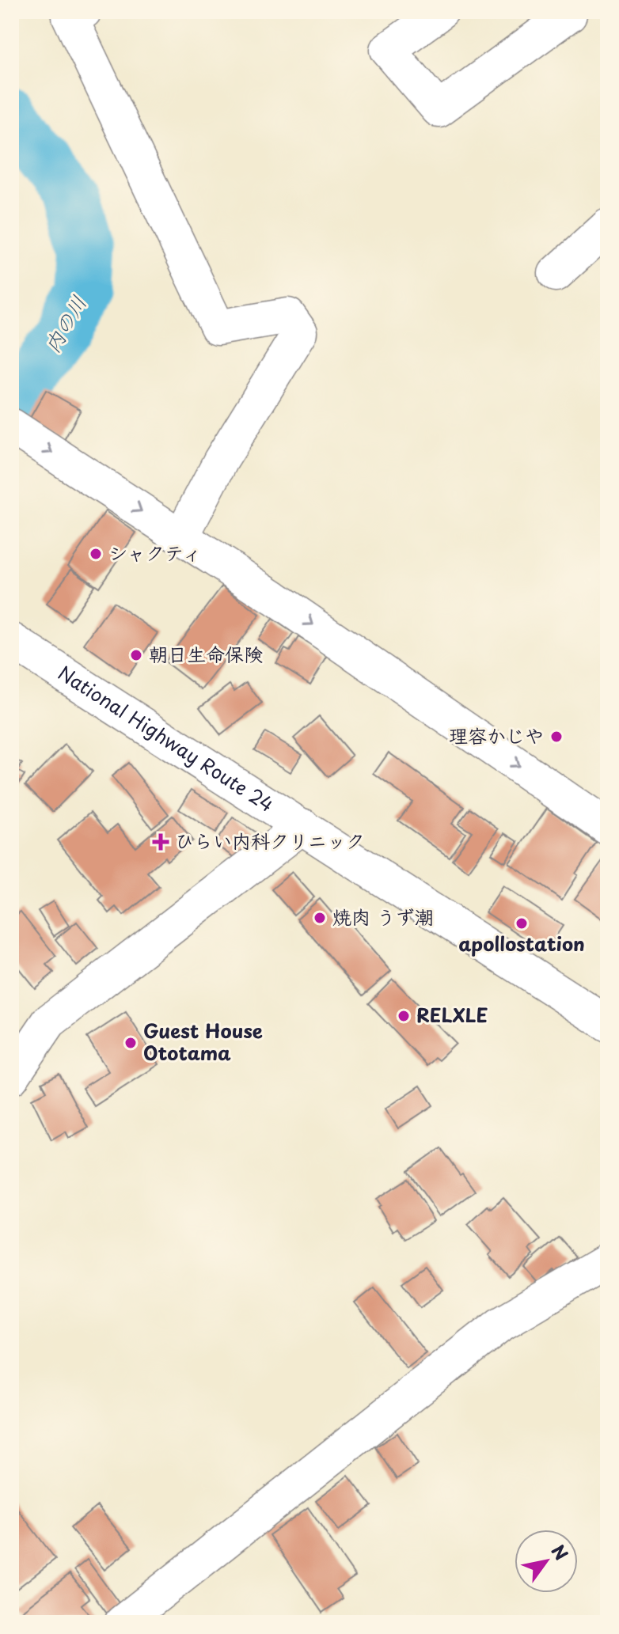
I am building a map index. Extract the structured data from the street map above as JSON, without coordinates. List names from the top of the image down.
{
  "streets": {
    "main road": ["National Highway Route 24"]
  },
  "water": ["内の川"],
  "places": {
    "other": [
      "シャクティ",
      "朝日生命保険",
      "理容かじや",
      "焼肉 うず潮",
      "apollostation",
      "RELXLE",
      "Guest House Ototama"
    ],
    "health": ["ひらい内科クリニック"]
  },
  "north": "top right"
}
